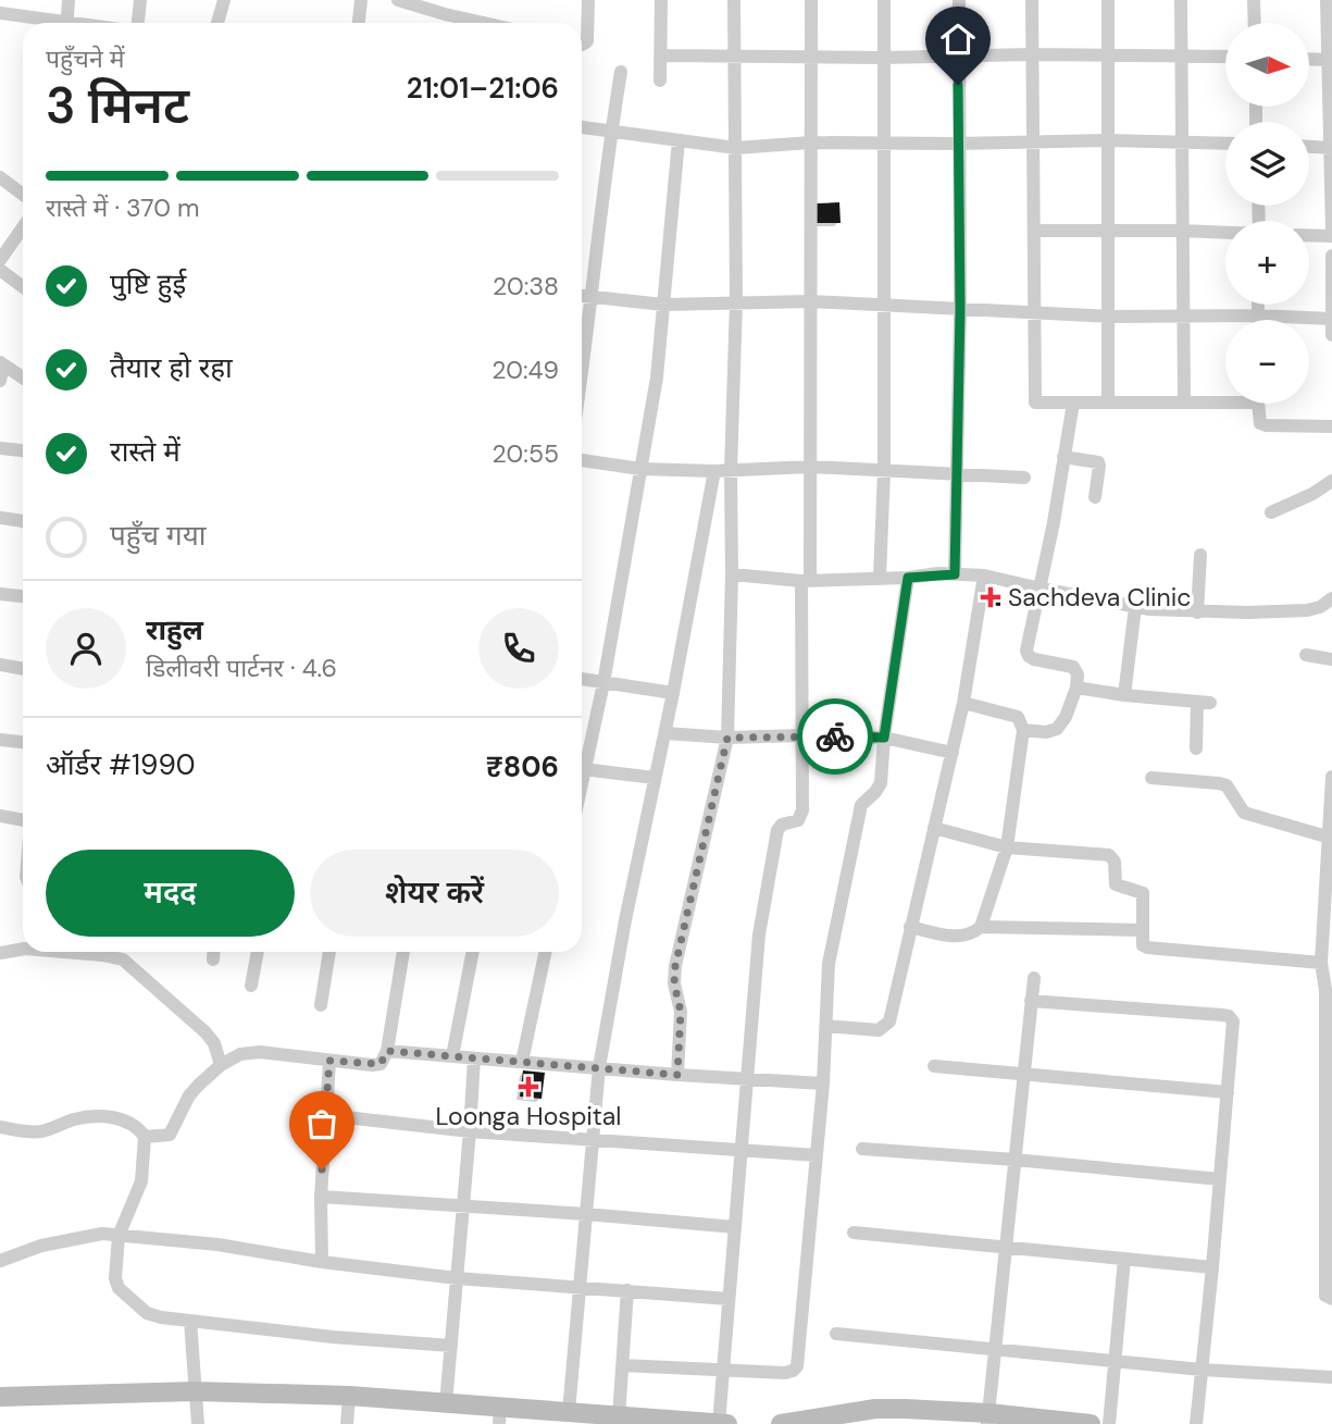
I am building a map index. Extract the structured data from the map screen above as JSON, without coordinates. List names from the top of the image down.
{
  "places": {
    "health": ["Sachdeva Clinic", "Loonga Hospital"]
  },
  "north": "right",
  "page": {
    "map_buttons": ["+", "−"],
    "heading": ["3 मिनट", "पहुँचने में", "21:01–21:06"],
    "panel": [
      "राहुल",
      "डिलीवरी पार्टनर · 4.6",
      "ऑर्डर #1990",
      "₹806"
    ],
    "bar": "रास्ते में · 370 m",
    "list": [
      ["पुष्टि हुई", "20:38"],
      ["तैयार हो रहा", "20:49"],
      ["रास्ते में", "20:55"],
      "पहुँच गया"
    ],
    "buttons": ["मदद", "शेयर करें"]
  }
}
